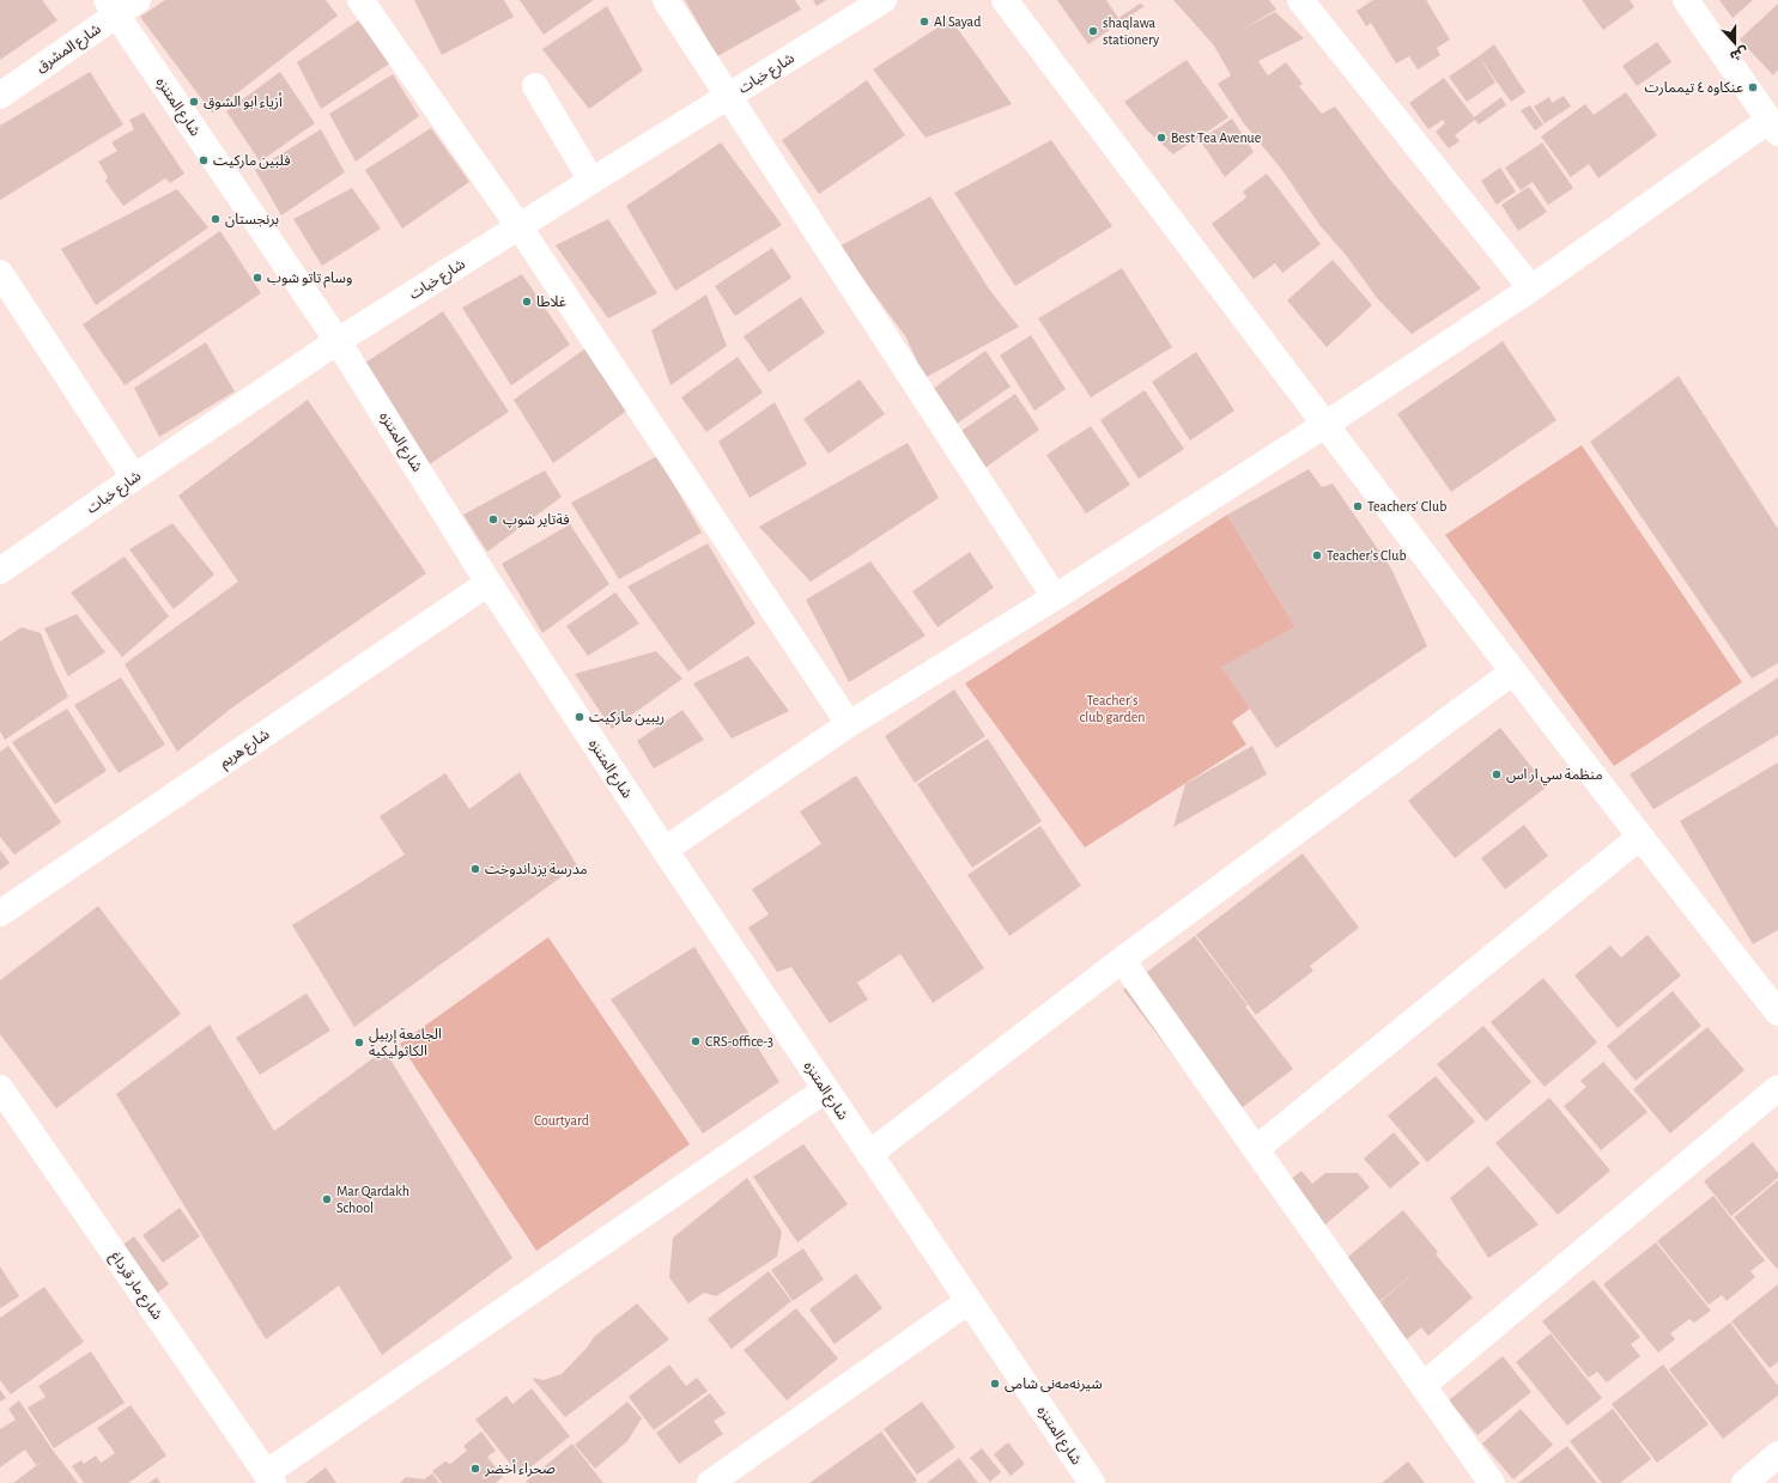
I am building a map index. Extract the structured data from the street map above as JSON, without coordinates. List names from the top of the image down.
{
  "streets": {
    "street": [
      "شارع المشرق",
      "شارع خبات",
      "شارع المتنزه",
      "شارع هريم",
      "شارع مار قرداغ"
    ]
  },
  "crossings": [
    ["شارع المشرق", "شارع المتنزه"],
    ["شارع خبات", "شارع المتنزه"],
    ["شارع المتنزه", "شارع هريم"]
  ],
  "parks": ["Teacher's club garden", "Courtyard"],
  "places": [
    "Al Sayad",
    "shaqlawa stationery",
    "عنكاوه ٤ تيممارت",
    "أزياء ابو الشوق",
    "Best Tea Avenue",
    "فلبين ماركيت",
    "برنجستان",
    "وسام تاتو شوب",
    "غلاطا",
    "Teachers' Club",
    "فةتاير شوپ",
    "Teacher's Club",
    "ريبين ماركيت",
    "منظمة سي ار اس",
    "مدرسة يزداندوخت",
    "CRS-office-3",
    "الجامعة إربيل الكاثوليكية",
    "Mar Qardakh School",
    "شیرنەمەنی شامی",
    "صحراء أخضر"
  ],
  "north": "bottom"
}
